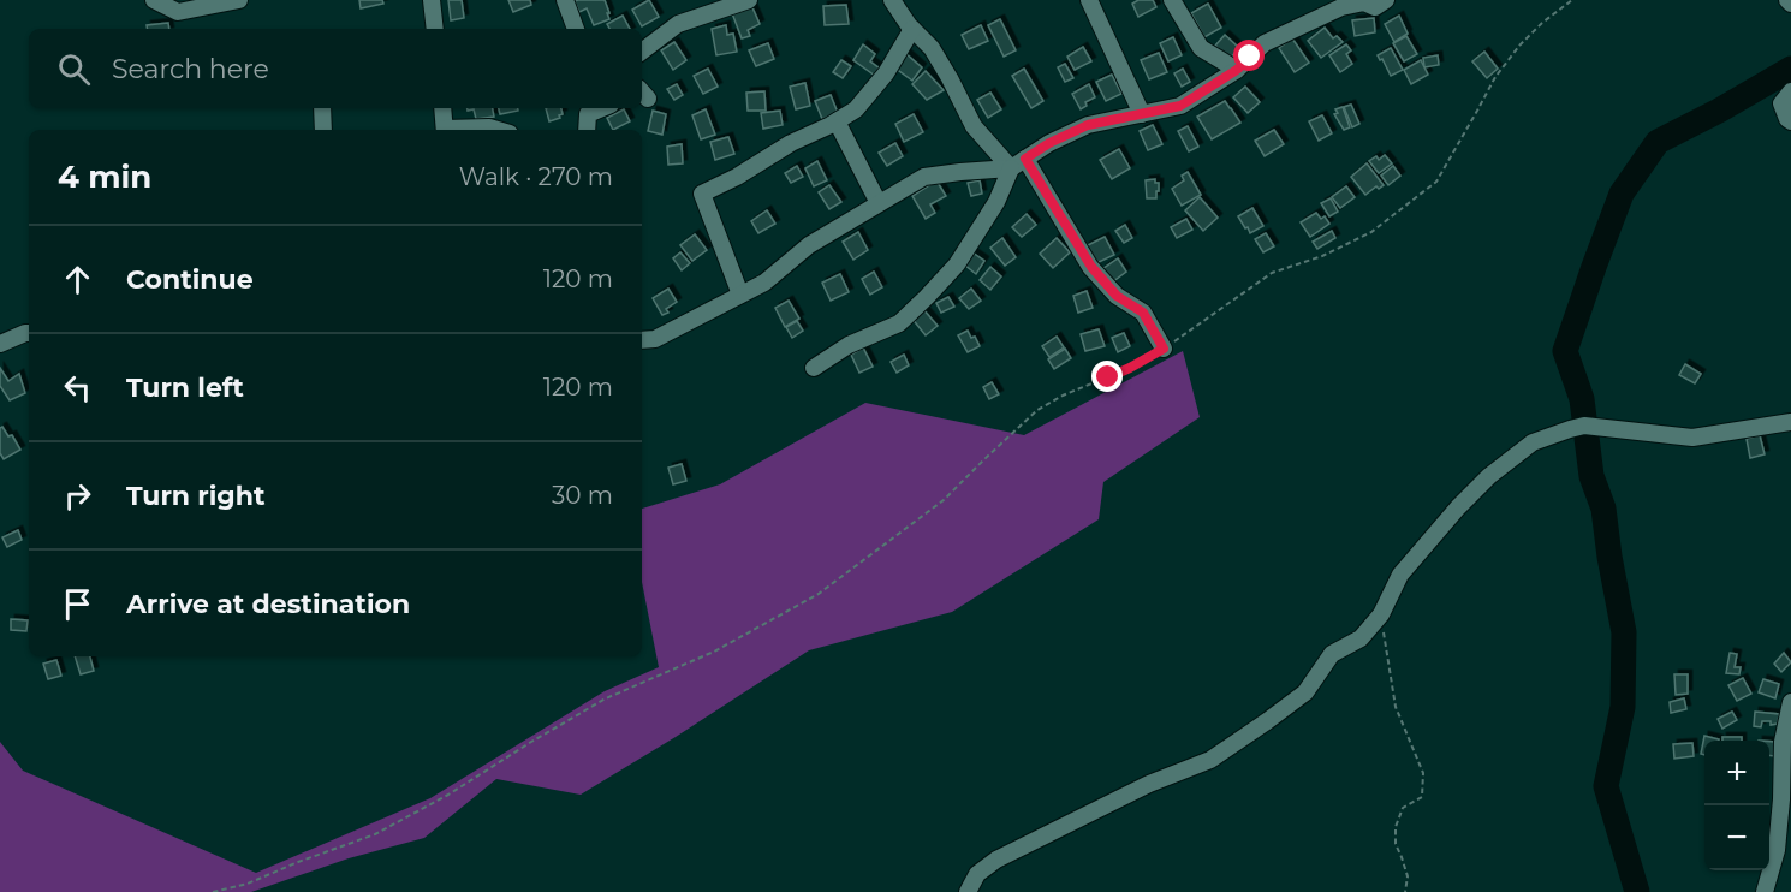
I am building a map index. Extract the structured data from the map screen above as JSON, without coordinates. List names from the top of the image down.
{
  "page": {
    "search": "Search here",
    "heading": ["4 min", "Walk · 270 m"],
    "list": [
      ["Continue", "120 m"],
      ["Turn left", "120 m"],
      ["Turn right", "30 m"],
      "Arrive at destination"
    ],
    "map_buttons": ["+", "−"]
  }
}
